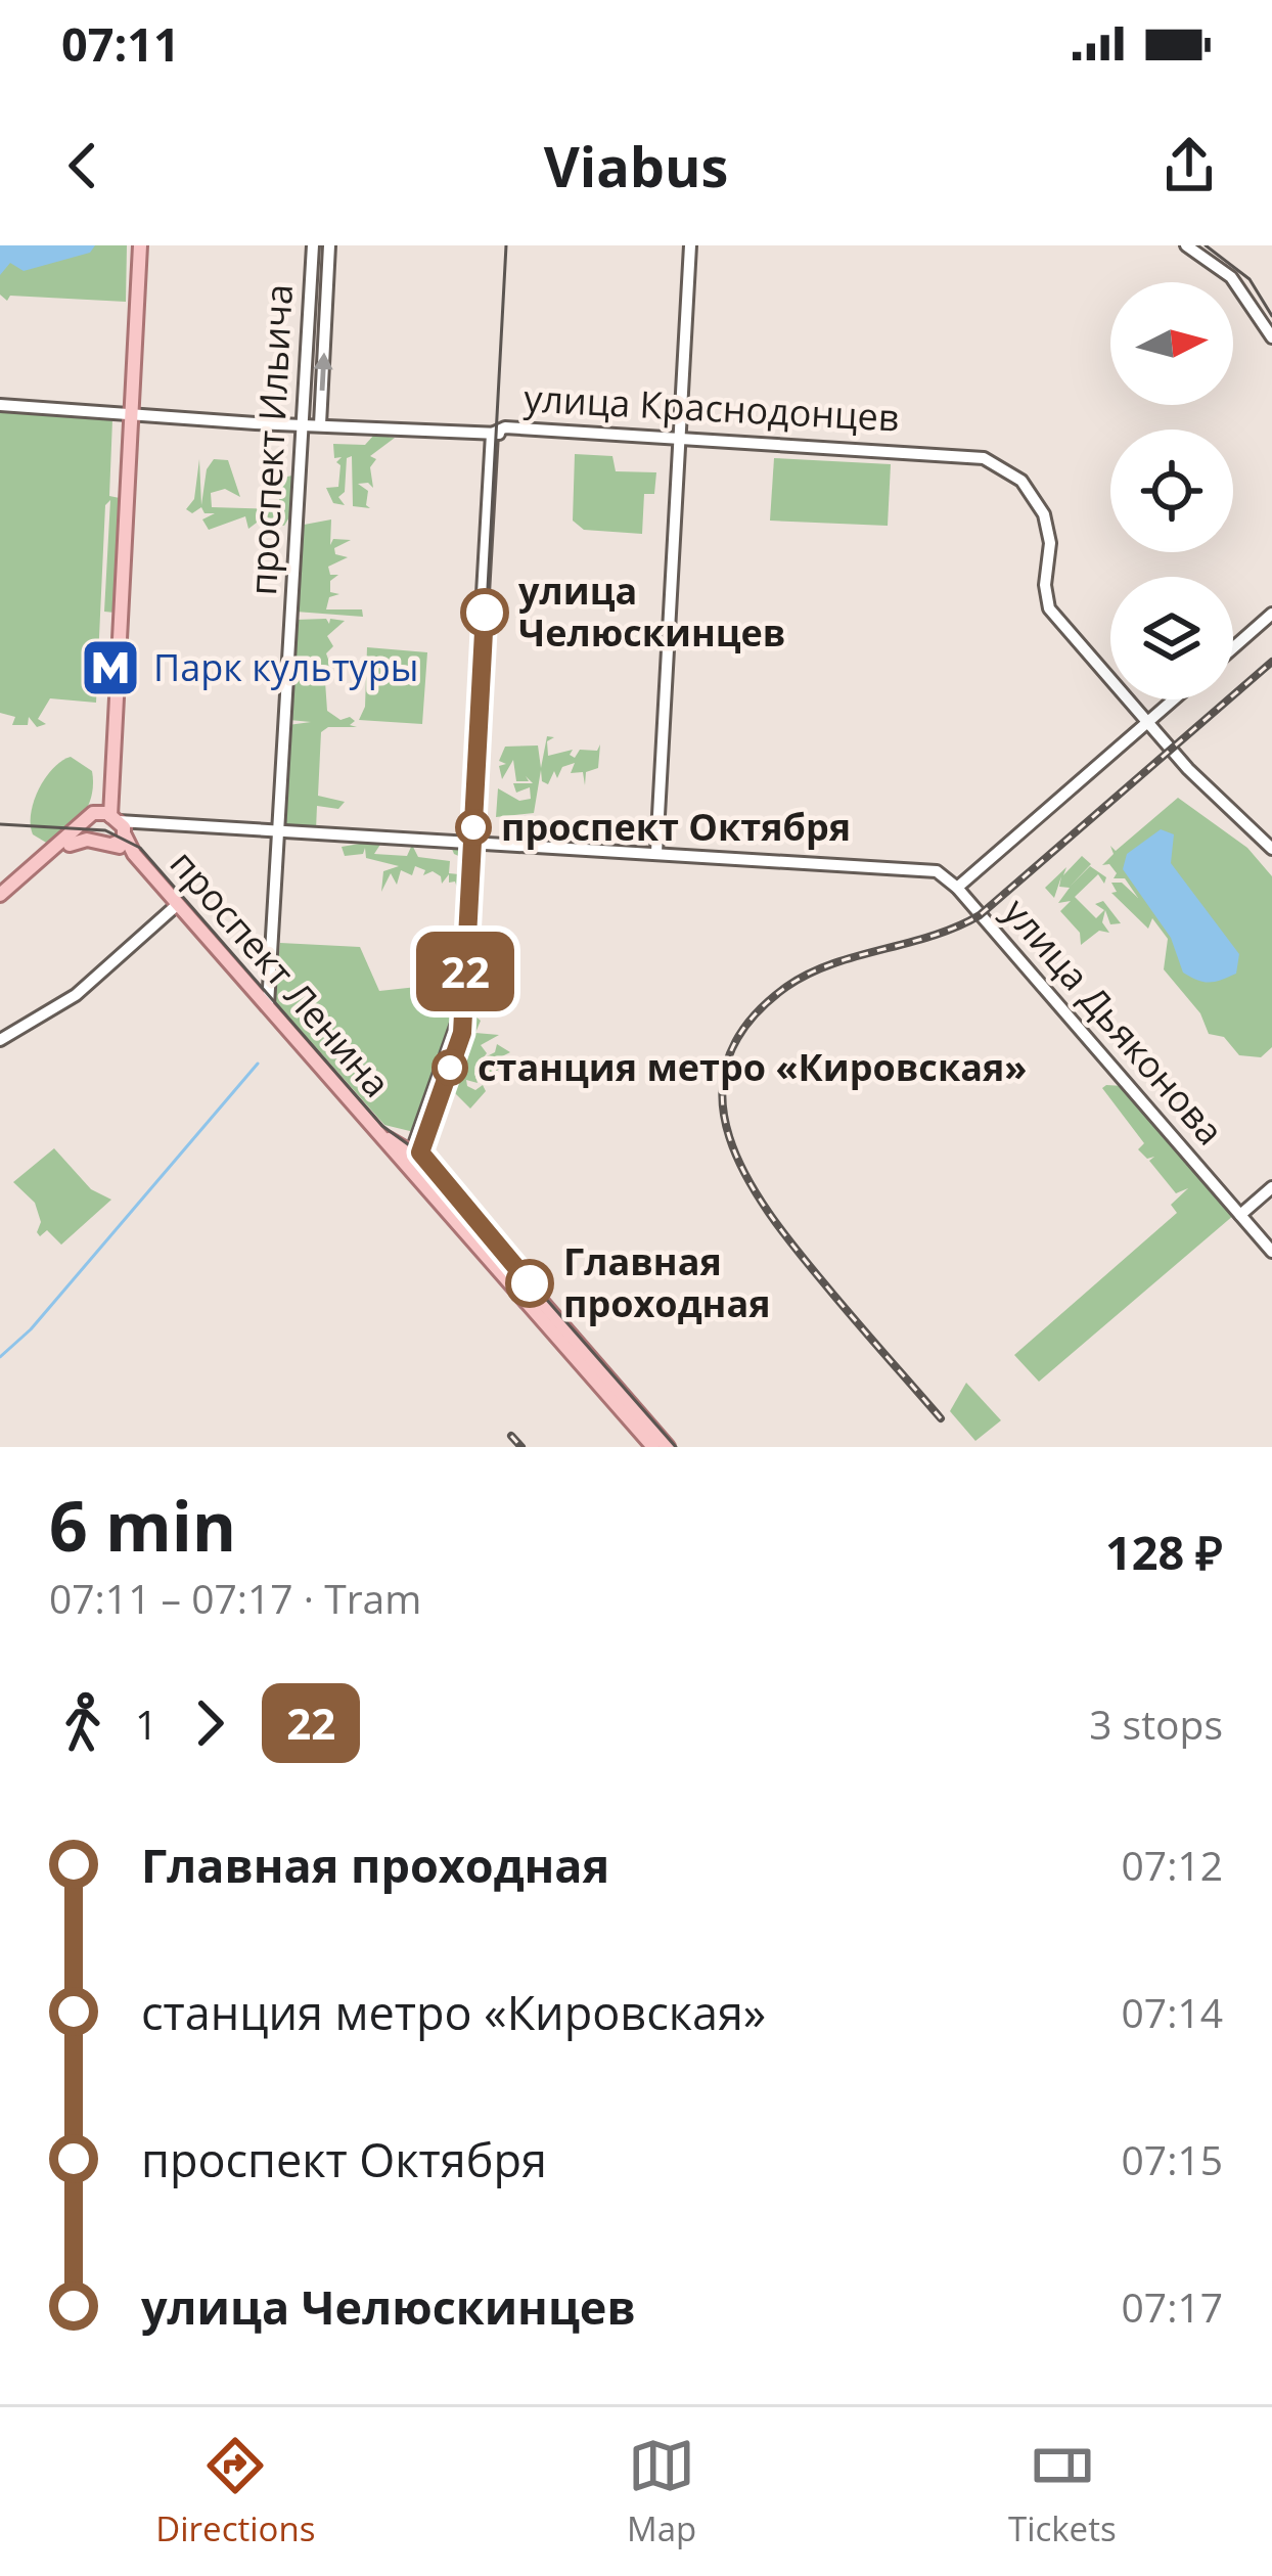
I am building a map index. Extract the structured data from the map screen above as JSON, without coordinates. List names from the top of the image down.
{
  "streets": {
    "main road": [
      "улица Краснодонцев",
      "проспект Ильича",
      "проспект Ленина",
      "улица Дьяконова"
    ]
  },
  "crossings": [
    ["улица Краснодонцев", "проспект Ильича"],
    ["проспект Ильича", "проспект Ленина"]
  ],
  "places": {
    "other": [
      "улица Челюскинцев",
      "проспект Октября",
      "станция метро «Кировская»",
      "Главная проходная"
    ],
    "metro station": ["Парк культуры"]
  },
  "lines": ["tram line 22"],
  "north": "right",
  "page": {
    "status": "07:11",
    "header": "Viabus",
    "on_map": "22",
    "heading": ["6 min", "07:11 – 07:17 · Tram", "128 ₽"],
    "legs": ["1", "22", "3 stops"],
    "list": [
      {
        "name": "Главная проходная",
        "value": "07:12"
      },
      {
        "name": "станция метро «Кировская»",
        "value": "07:14"
      },
      {
        "name": "проспект Октября",
        "value": "07:15"
      },
      {
        "name": "улица Челюскинцев",
        "value": "07:17"
      }
    ],
    "tabs": ["Directions", "Map", "Tickets"]
  }
}
